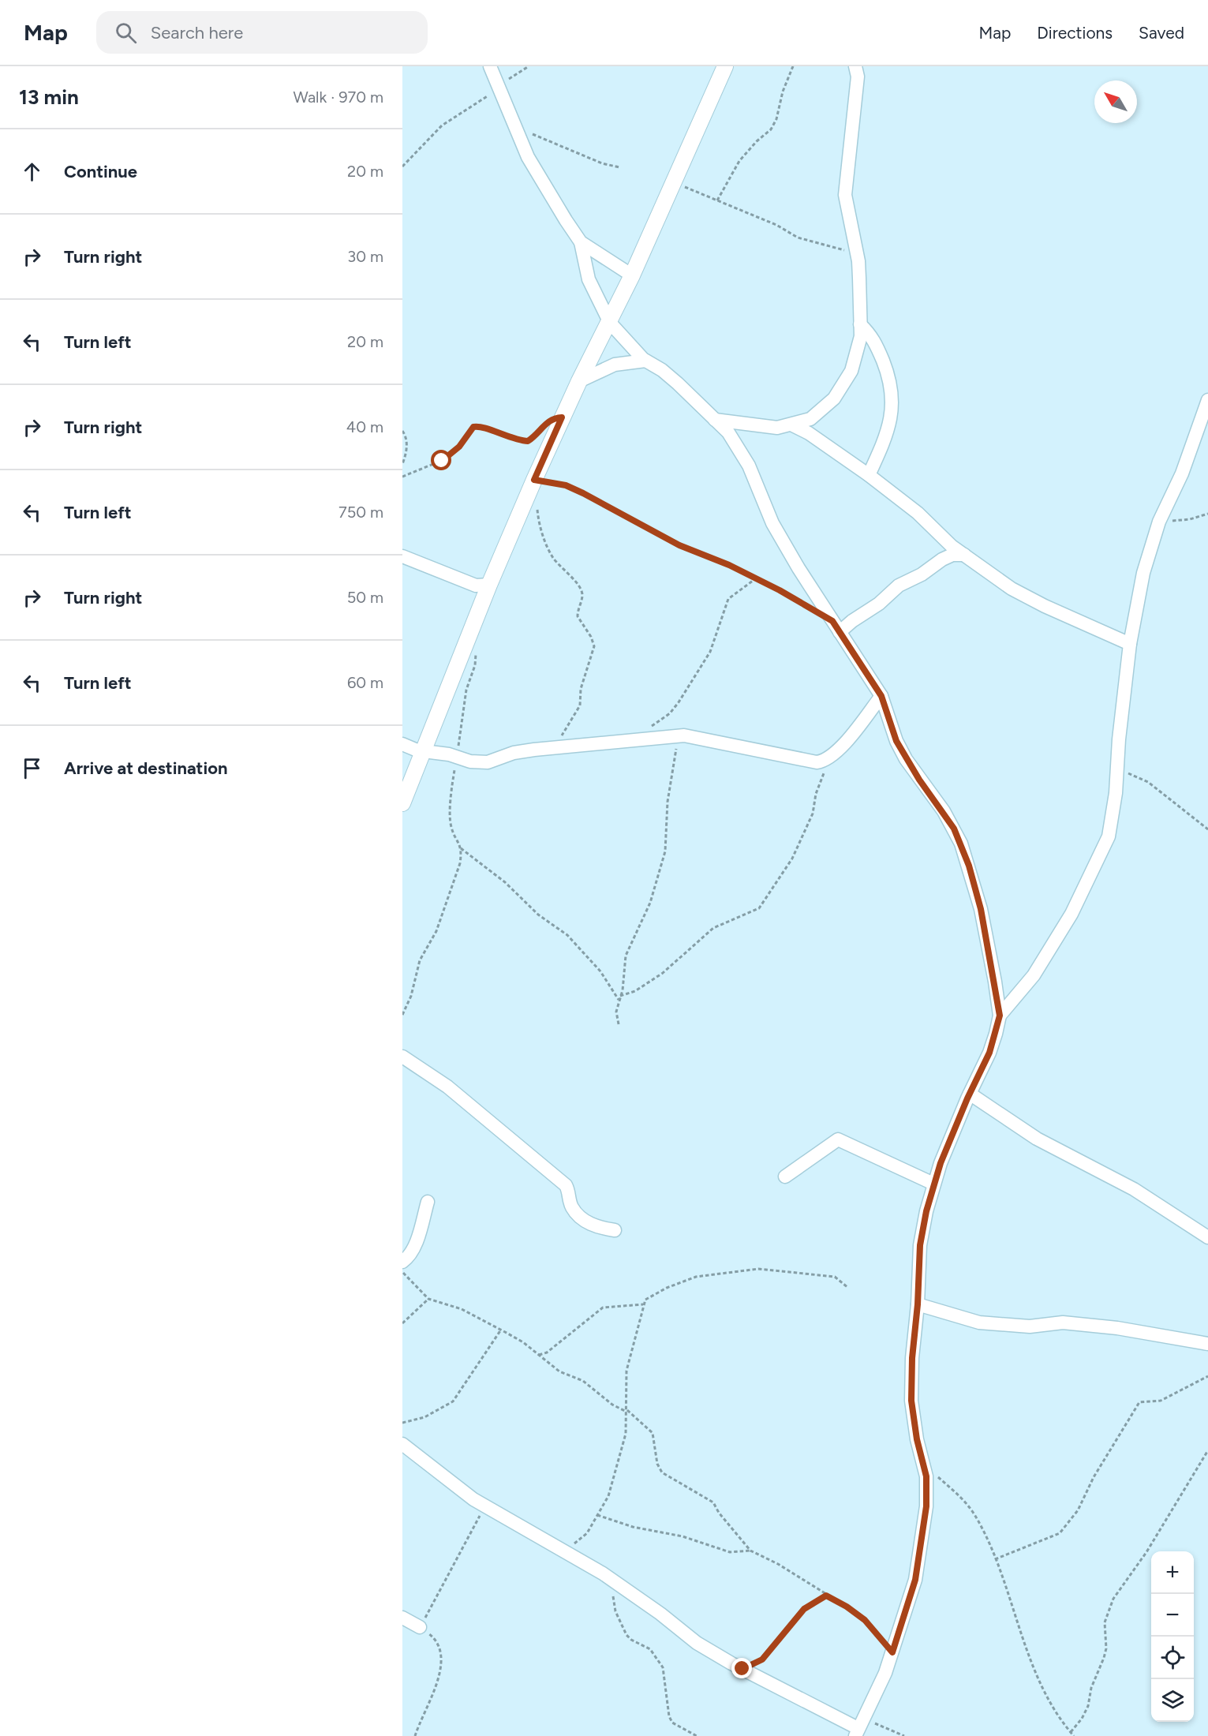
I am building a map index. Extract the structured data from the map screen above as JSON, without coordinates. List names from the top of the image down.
{
  "north": "top left",
  "page": {
    "header": "Map",
    "search": "Search here",
    "nav": ["Map", "Directions", "Saved"],
    "heading": ["13 min", "Walk · 970 m"],
    "list": [
      ["Continue", "20 m"],
      ["Turn right", "30 m"],
      ["Turn left", "20 m"],
      ["Turn right", "40 m"],
      ["Turn left", "750 m"],
      ["Turn right", "50 m"],
      ["Turn left", "60 m"],
      "Arrive at destination"
    ],
    "map_buttons": ["+", "−"]
  }
}
